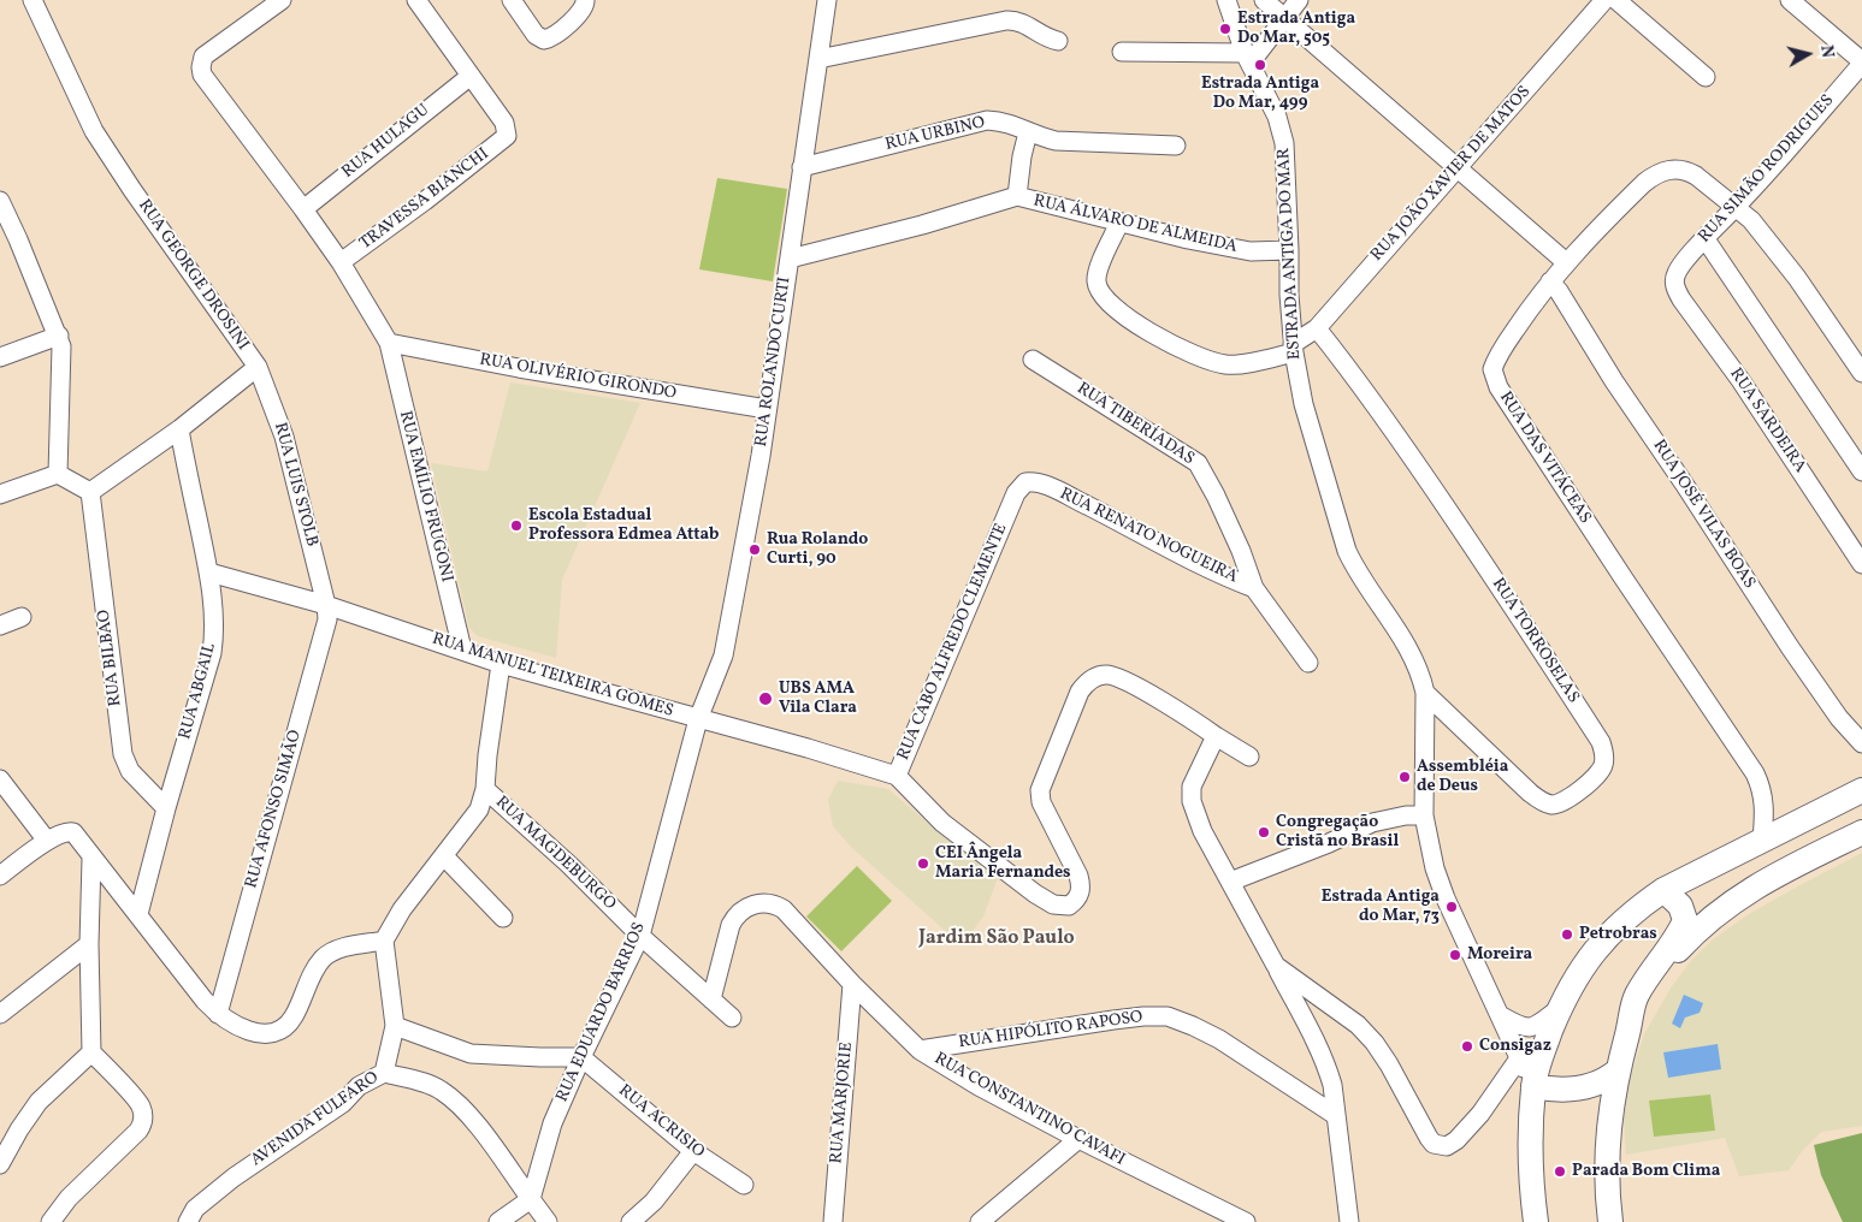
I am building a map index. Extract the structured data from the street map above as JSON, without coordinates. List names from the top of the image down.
{
  "streets": {
    "street": [
      "RUA URBINO",
      "RUA HULAGU",
      "RUA SIMÃO RODRIGUES",
      "RUA JOÃO XAVIER DE MATOS",
      "TRAVESSA BIANCHI",
      "RUA ÁLVARO DE ALMEIDA",
      "ESTRADA ANTIGA DO MAR",
      "RUA GEORGE DROSINI",
      "RUA ROLANDO CURTI",
      "RUA OLIVÉRIO GIRONDO",
      "RUA SARDEIRA",
      "RUA TIBERÍADAS",
      "RUA DAS VITÁCEAS",
      "RUA LUIS STOLB",
      "RUA EMÍLIO FRUGONI",
      "RUA JOSÉ VILAS BOAS",
      "RUA RENATO NOGUEIRA",
      "RUA TORROSELAS",
      "RUA CABO ALFREDO CLEMENTE",
      "RUA BILBAO",
      "RUA MANUEL TEIXEIRA GOMES",
      "RUA ABGAIL",
      "RUA AFONSO SIMÃO",
      "RUA MAGDEBURGO",
      "RUA EDUARDO BARRIOS",
      "RUA HIPÓLITO RAPOSO",
      "RUA MARJORIE",
      "RUA CONSTANTINO CAVAFI",
      "AVENIDA FULFARO",
      "RUA ACRISIO"
    ]
  },
  "crossings": [
    ["RUA URBINO", "RUA ÁLVARO DE ALMEIDA"],
    ["RUA URBINO", "RUA ROLANDO CURTI"],
    ["RUA HULAGU", "TRAVESSA BIANCHI"],
    ["RUA HULAGU", "RUA EMÍLIO FRUGONI"],
    ["RUA SIMÃO RODRIGUES", "RUA SARDEIRA"],
    ["RUA SIMÃO RODRIGUES", "RUA DAS VITÁCEAS"],
    ["RUA JOÃO XAVIER DE MATOS", "ESTRADA ANTIGA DO MAR"],
    ["RUA JOÃO XAVIER DE MATOS", "RUA TORROSELAS"],
    ["TRAVESSA BIANCHI", "RUA EMÍLIO FRUGONI"],
    ["RUA ÁLVARO DE ALMEIDA", "ESTRADA ANTIGA DO MAR"],
    ["RUA ÁLVARO DE ALMEIDA", "RUA ROLANDO CURTI"],
    ["ESTRADA ANTIGA DO MAR", "RUA TORROSELAS"],
    ["RUA GEORGE DROSINI", "RUA LUIS STOLB"],
    ["RUA GEORGE DROSINI", "RUA BILBAO"],
    ["RUA GEORGE DROSINI", "RUA ABGAIL"],
    ["RUA ROLANDO CURTI", "RUA OLIVÉRIO GIRONDO"],
    ["RUA ROLANDO CURTI", "RUA MANUEL TEIXEIRA GOMES"],
    ["RUA ROLANDO CURTI", "RUA EDUARDO BARRIOS"],
    ["RUA OLIVÉRIO GIRONDO", "RUA EMÍLIO FRUGONI"],
    ["RUA TIBERÍADAS", "RUA RENATO NOGUEIRA"],
    ["RUA DAS VITÁCEAS", "RUA JOSÉ VILAS BOAS"],
    ["RUA LUIS STOLB", "RUA MANUEL TEIXEIRA GOMES"],
    ["RUA LUIS STOLB", "RUA AFONSO SIMÃO"],
    ["RUA EMÍLIO FRUGONI", "RUA MANUEL TEIXEIRA GOMES"],
    ["RUA RENATO NOGUEIRA", "RUA CABO ALFREDO CLEMENTE"],
    ["RUA CABO ALFREDO CLEMENTE", "RUA MANUEL TEIXEIRA GOMES"],
    ["RUA BILBAO", "RUA ABGAIL"],
    ["RUA MANUEL TEIXEIRA GOMES", "RUA ABGAIL"],
    ["RUA MANUEL TEIXEIRA GOMES", "RUA AFONSO SIMÃO"],
    ["RUA MANUEL TEIXEIRA GOMES", "RUA EDUARDO BARRIOS"],
    ["RUA MAGDEBURGO", "RUA EDUARDO BARRIOS"],
    ["RUA MAGDEBURGO", "RUA CONSTANTINO CAVAFI"],
    ["RUA EDUARDO BARRIOS", "RUA ACRISIO"],
    ["RUA HIPÓLITO RAPOSO", "RUA CONSTANTINO CAVAFI"],
    ["RUA MARJORIE", "RUA CONSTANTINO CAVAFI"]
  ],
  "districts": ["Jardim São Paulo"],
  "places": [
    "Estrada Antiga Do Mar, 505",
    "Estrada Antiga Do Mar, 499",
    "Escola Estadual Professora Edmea Attab",
    "Rua Rolando Curti, 90",
    "UBS AMA Vila Clara",
    "Assembléia de Deus",
    "Congregação Cristã no Brasil",
    "CEI Ângela Maria Fernandes",
    "Estrada Antiga do Mar, 73",
    "Petrobras",
    "Moreira",
    "Consigaz",
    "Parada Bom Clima"
  ],
  "north": "right"
}
